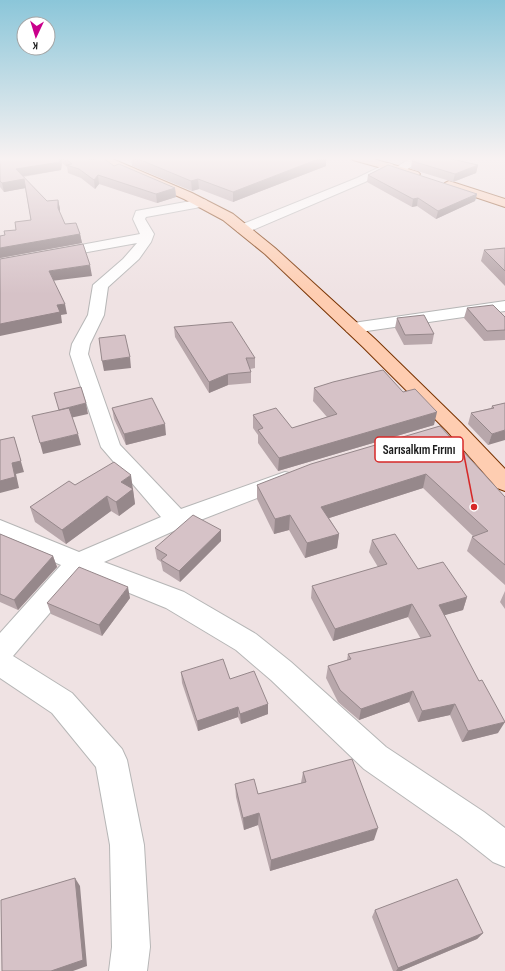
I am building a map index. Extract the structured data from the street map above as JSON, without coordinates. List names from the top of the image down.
{
  "places": ["Sarısalkım Fırını"],
  "north": "bottom"
}
